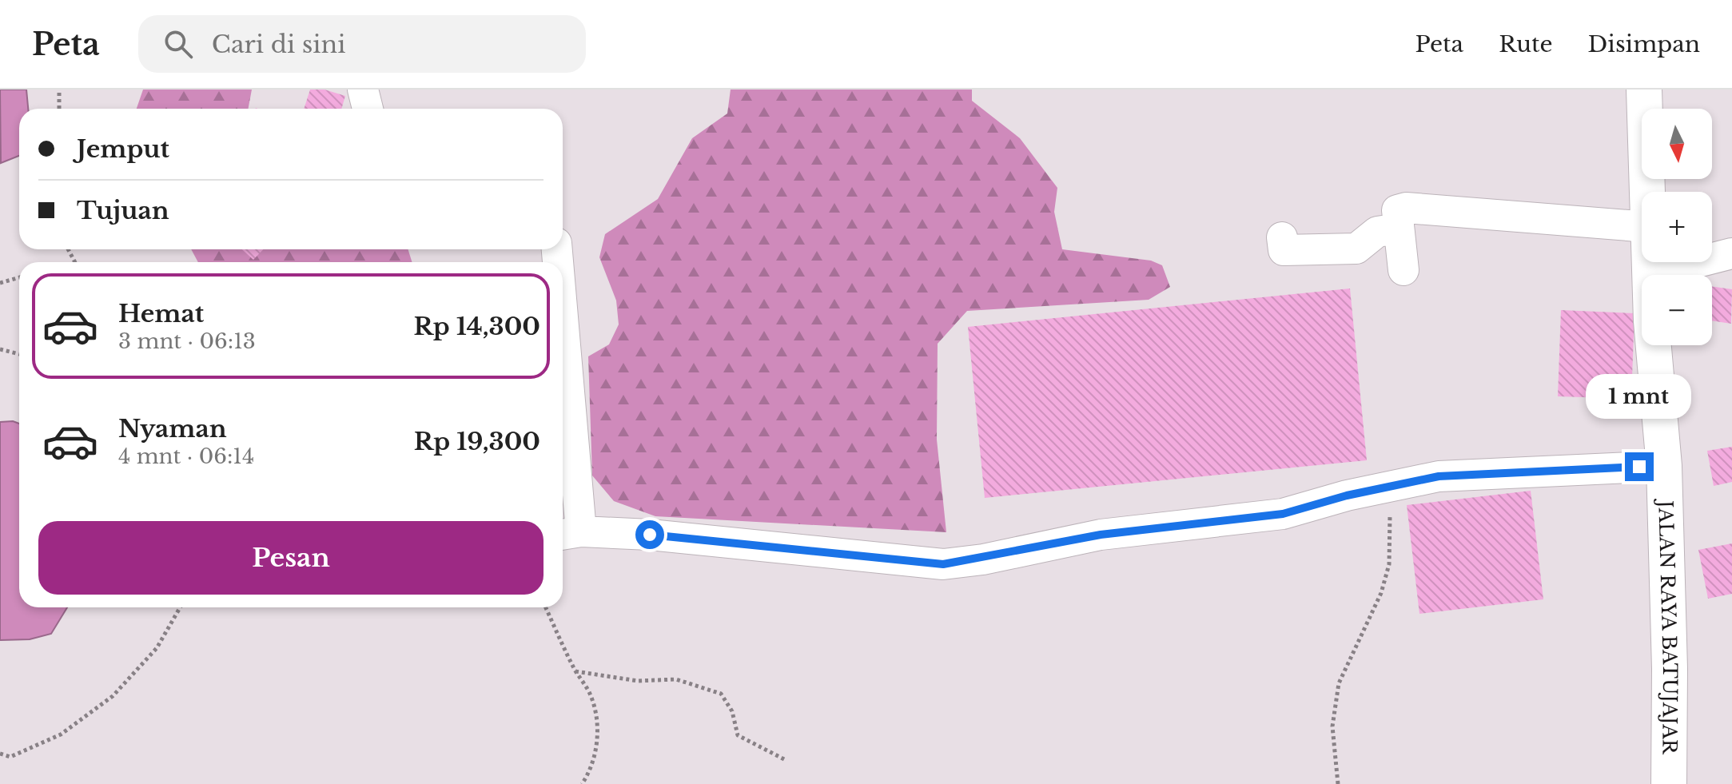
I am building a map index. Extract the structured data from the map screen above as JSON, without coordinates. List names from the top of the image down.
{
  "streets": {
    "highway": ["JALAN RAYA BATUJAJAR"]
  },
  "north": "bottom",
  "page": {
    "header": "Peta",
    "search": "Cari di sini",
    "nav": ["Peta", "Rute", "Disimpan"],
    "map_buttons": ["+", "−"],
    "banner": ["Jemput", "Tujuan"],
    "list": [
      {
        "name": "Hemat",
        "note": "3 mnt · 06:13",
        "value": "Rp 14,300"
      },
      {
        "name": "Nyaman",
        "note": "4 mnt · 06:14",
        "value": "Rp 19,300"
      }
    ],
    "bubble": "1 mnt",
    "buttons": "Pesan"
  }
}
